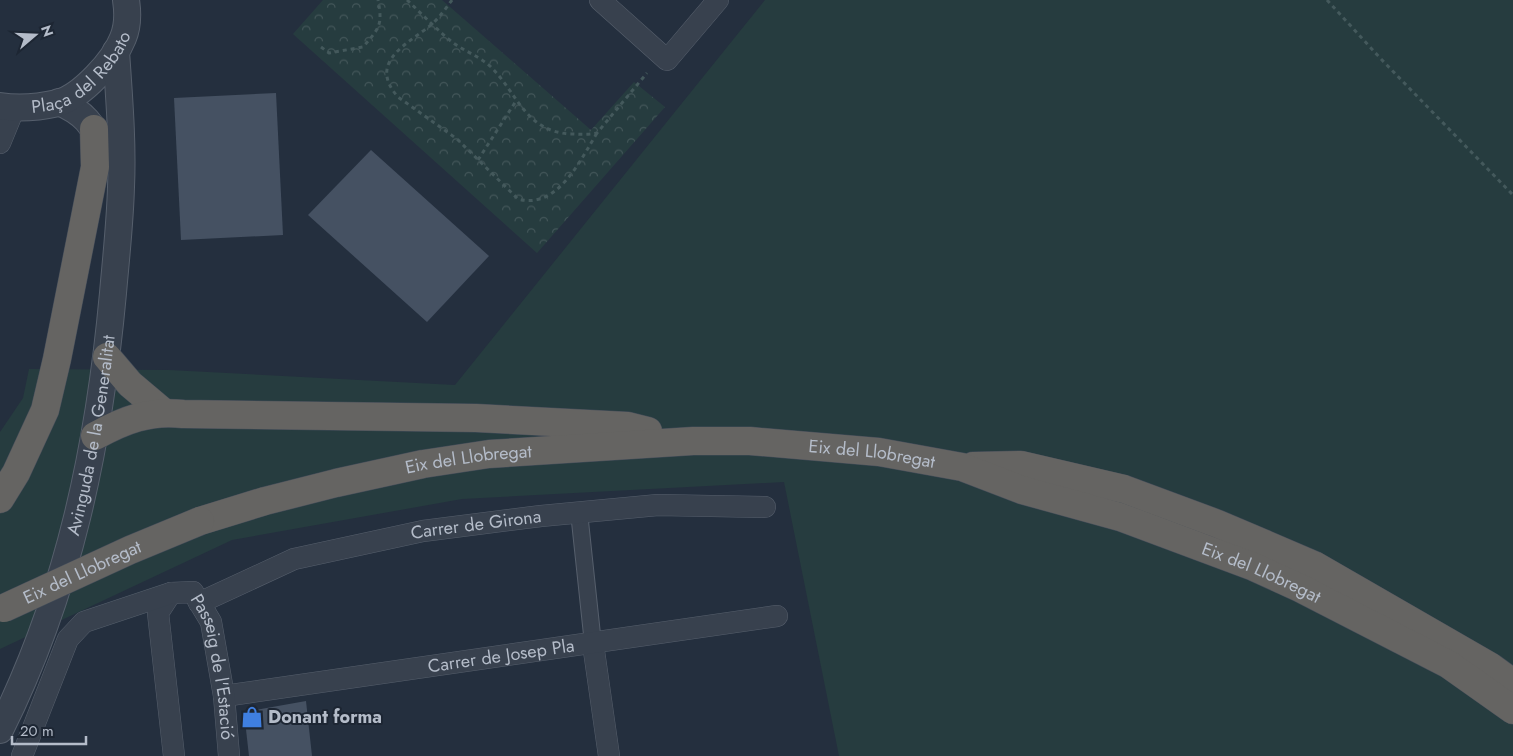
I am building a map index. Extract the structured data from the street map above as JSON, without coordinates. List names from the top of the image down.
{
  "streets": {
    "highway": ["Eix del Llobregat"],
    "street": [
      "Plaça del Rebato",
      "Avinguda de la Generalitat",
      "Carrer de Girona",
      "Carrer de Josep Pla",
      "Passeig de l'Estació"
    ]
  },
  "crossings": [
    ["Plaça del Rebato", "Avinguda de la Generalitat"],
    ["Carrer de Girona", "Passeig de l'Estació"],
    ["Carrer de Josep Pla", "Passeig de l'Estació"]
  ],
  "places": {
    "shop": ["Donant forma"]
  },
  "scale_bar": "20 m",
  "north": "right"
}
